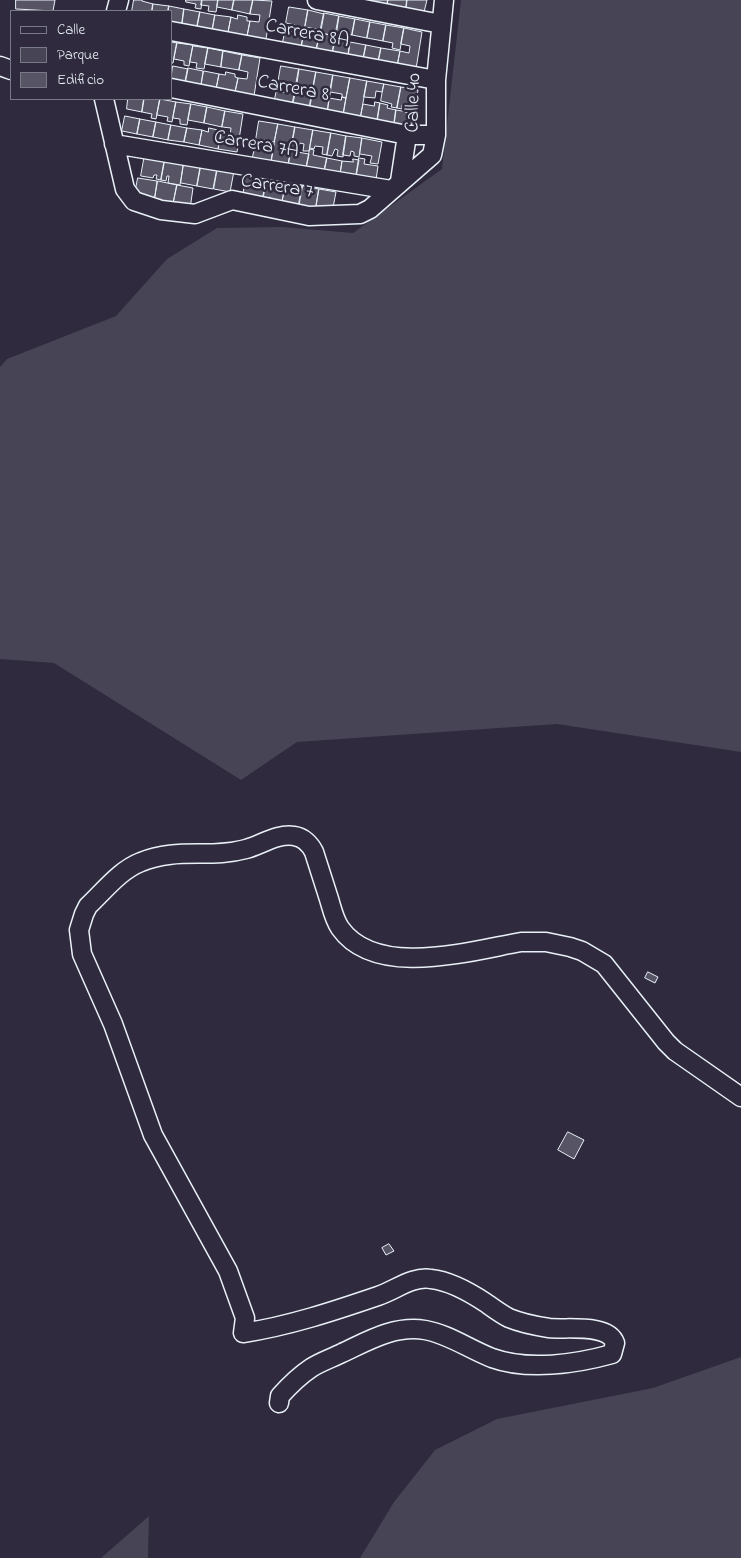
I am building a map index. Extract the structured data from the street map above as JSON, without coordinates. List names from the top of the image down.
{
  "streets": {
    "street": [
      "Carrera 8A",
      "Carrera 8",
      "Calle 40",
      "Carrera 7A",
      "Carrera 7"
    ]
  },
  "crossings": [
    ["Carrera 8A", "Calle 40"],
    ["Carrera 8", "Calle 40"],
    ["Calle 40", "Carrera 7A"],
    ["Calle 40", "Carrera 7"],
    ["Carrera 7A", "Carrera 7"]
  ],
  "legend": ["Calle", "Parque", "Edificio"]
}
